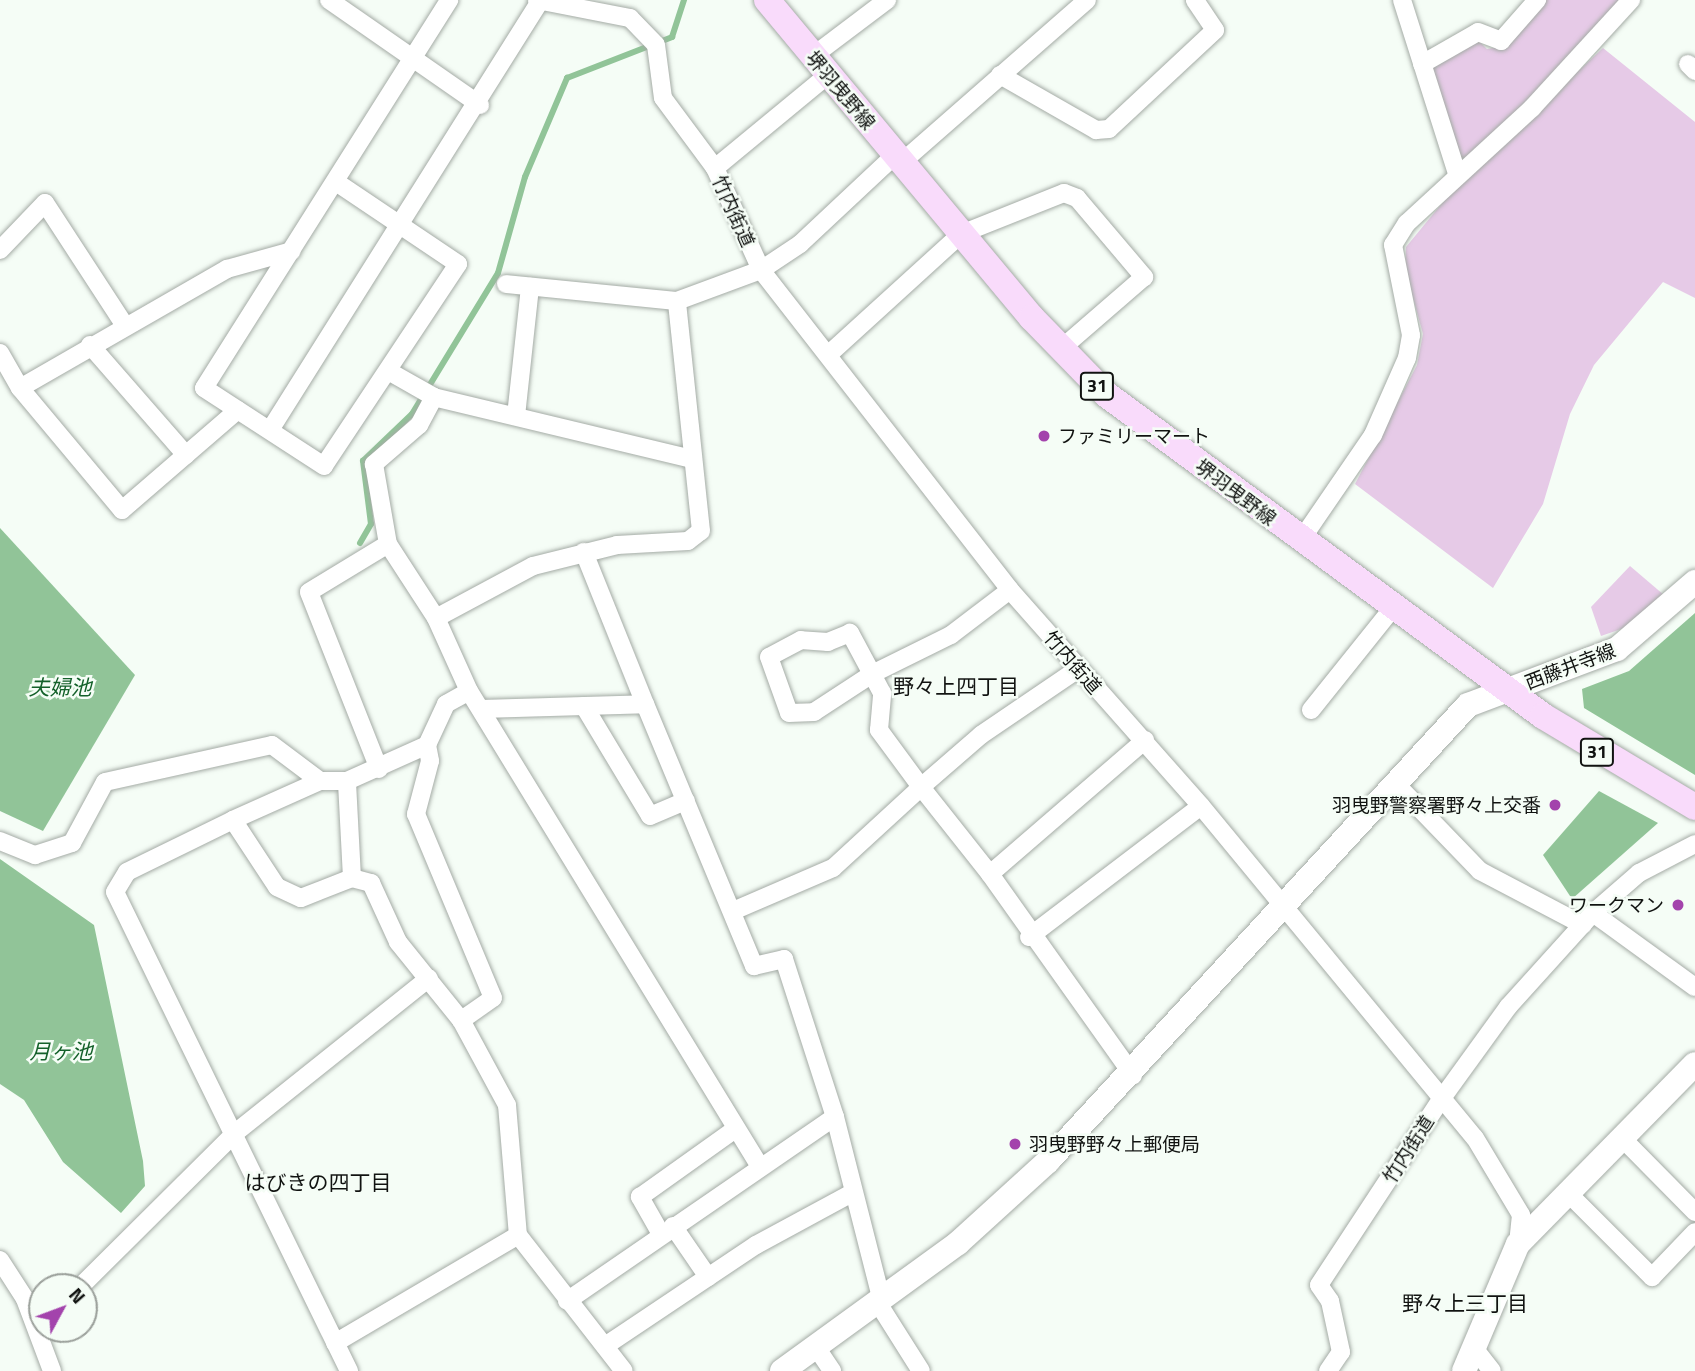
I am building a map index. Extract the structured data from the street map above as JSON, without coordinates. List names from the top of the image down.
{
  "streets": {
    "main road": ["堺羽曳野線", "31"],
    "street": ["竹内街道", "西藤井寺線"]
  },
  "crossings": [
    ["堺羽曳野線", "西藤井寺線"],
    ["竹内街道", "西藤井寺線"]
  ],
  "districts": ["野々上四丁目", "はびきの四丁目", "野々上三丁目"],
  "water": ["夫婦池", "月ヶ池"],
  "places": [
    "ファミリーマート",
    "羽曳野警察署野々上交番",
    "ワークマン",
    "羽曳野野々上郵便局"
  ],
  "north": "top right"
}
